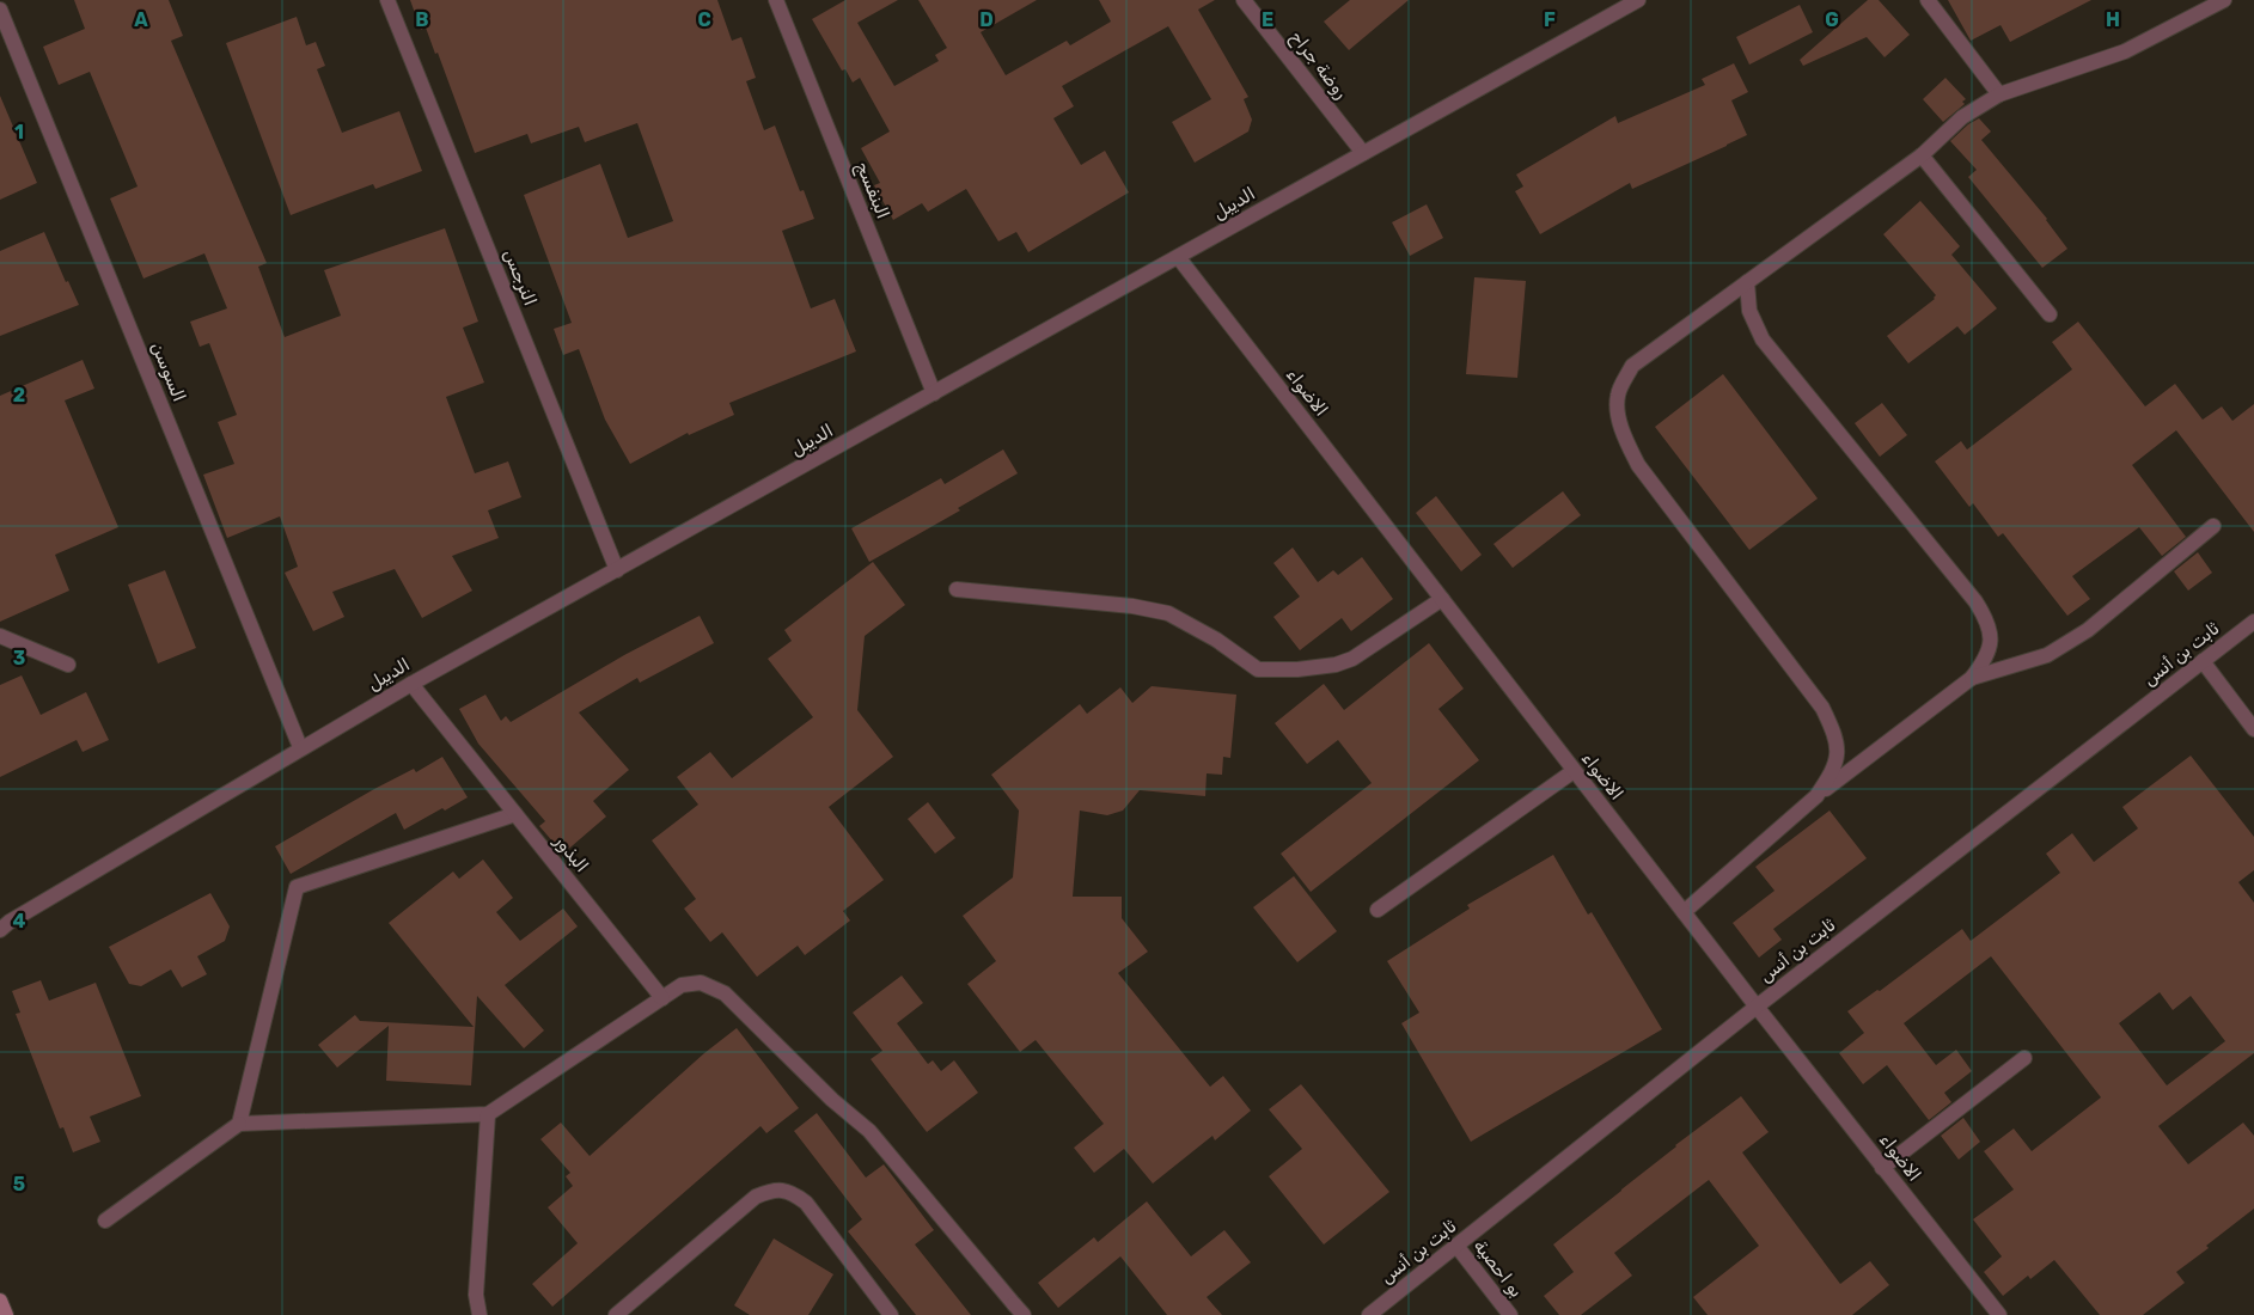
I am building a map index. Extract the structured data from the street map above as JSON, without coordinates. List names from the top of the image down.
{
  "streets": {
    "street": [
      "روضة جراح",
      "البنفسج",
      "الديبل",
      "النرجس",
      "السوسن",
      "الاضواء",
      "ثابت بن أنس",
      "البذور",
      "بو احصية"
    ]
  },
  "crossings": [
    ["روضة جراح", "الديبل"],
    ["البنفسج", "الديبل"],
    ["الديبل", "النرجس"],
    ["الديبل", "السوسن"],
    ["الديبل", "الاضواء"],
    ["الديبل", "البذور"],
    ["الاضواء", "ثابت بن أنس"],
    ["ثابت بن أنس", "بو احصية"]
  ],
  "grid": {
    "columns": [
      "A",
      "B",
      "C",
      "D",
      "E",
      "F",
      "G",
      "H"
    ],
    "rows": [
      "1",
      "2",
      "3",
      "4",
      "5"
    ]
  }
}
